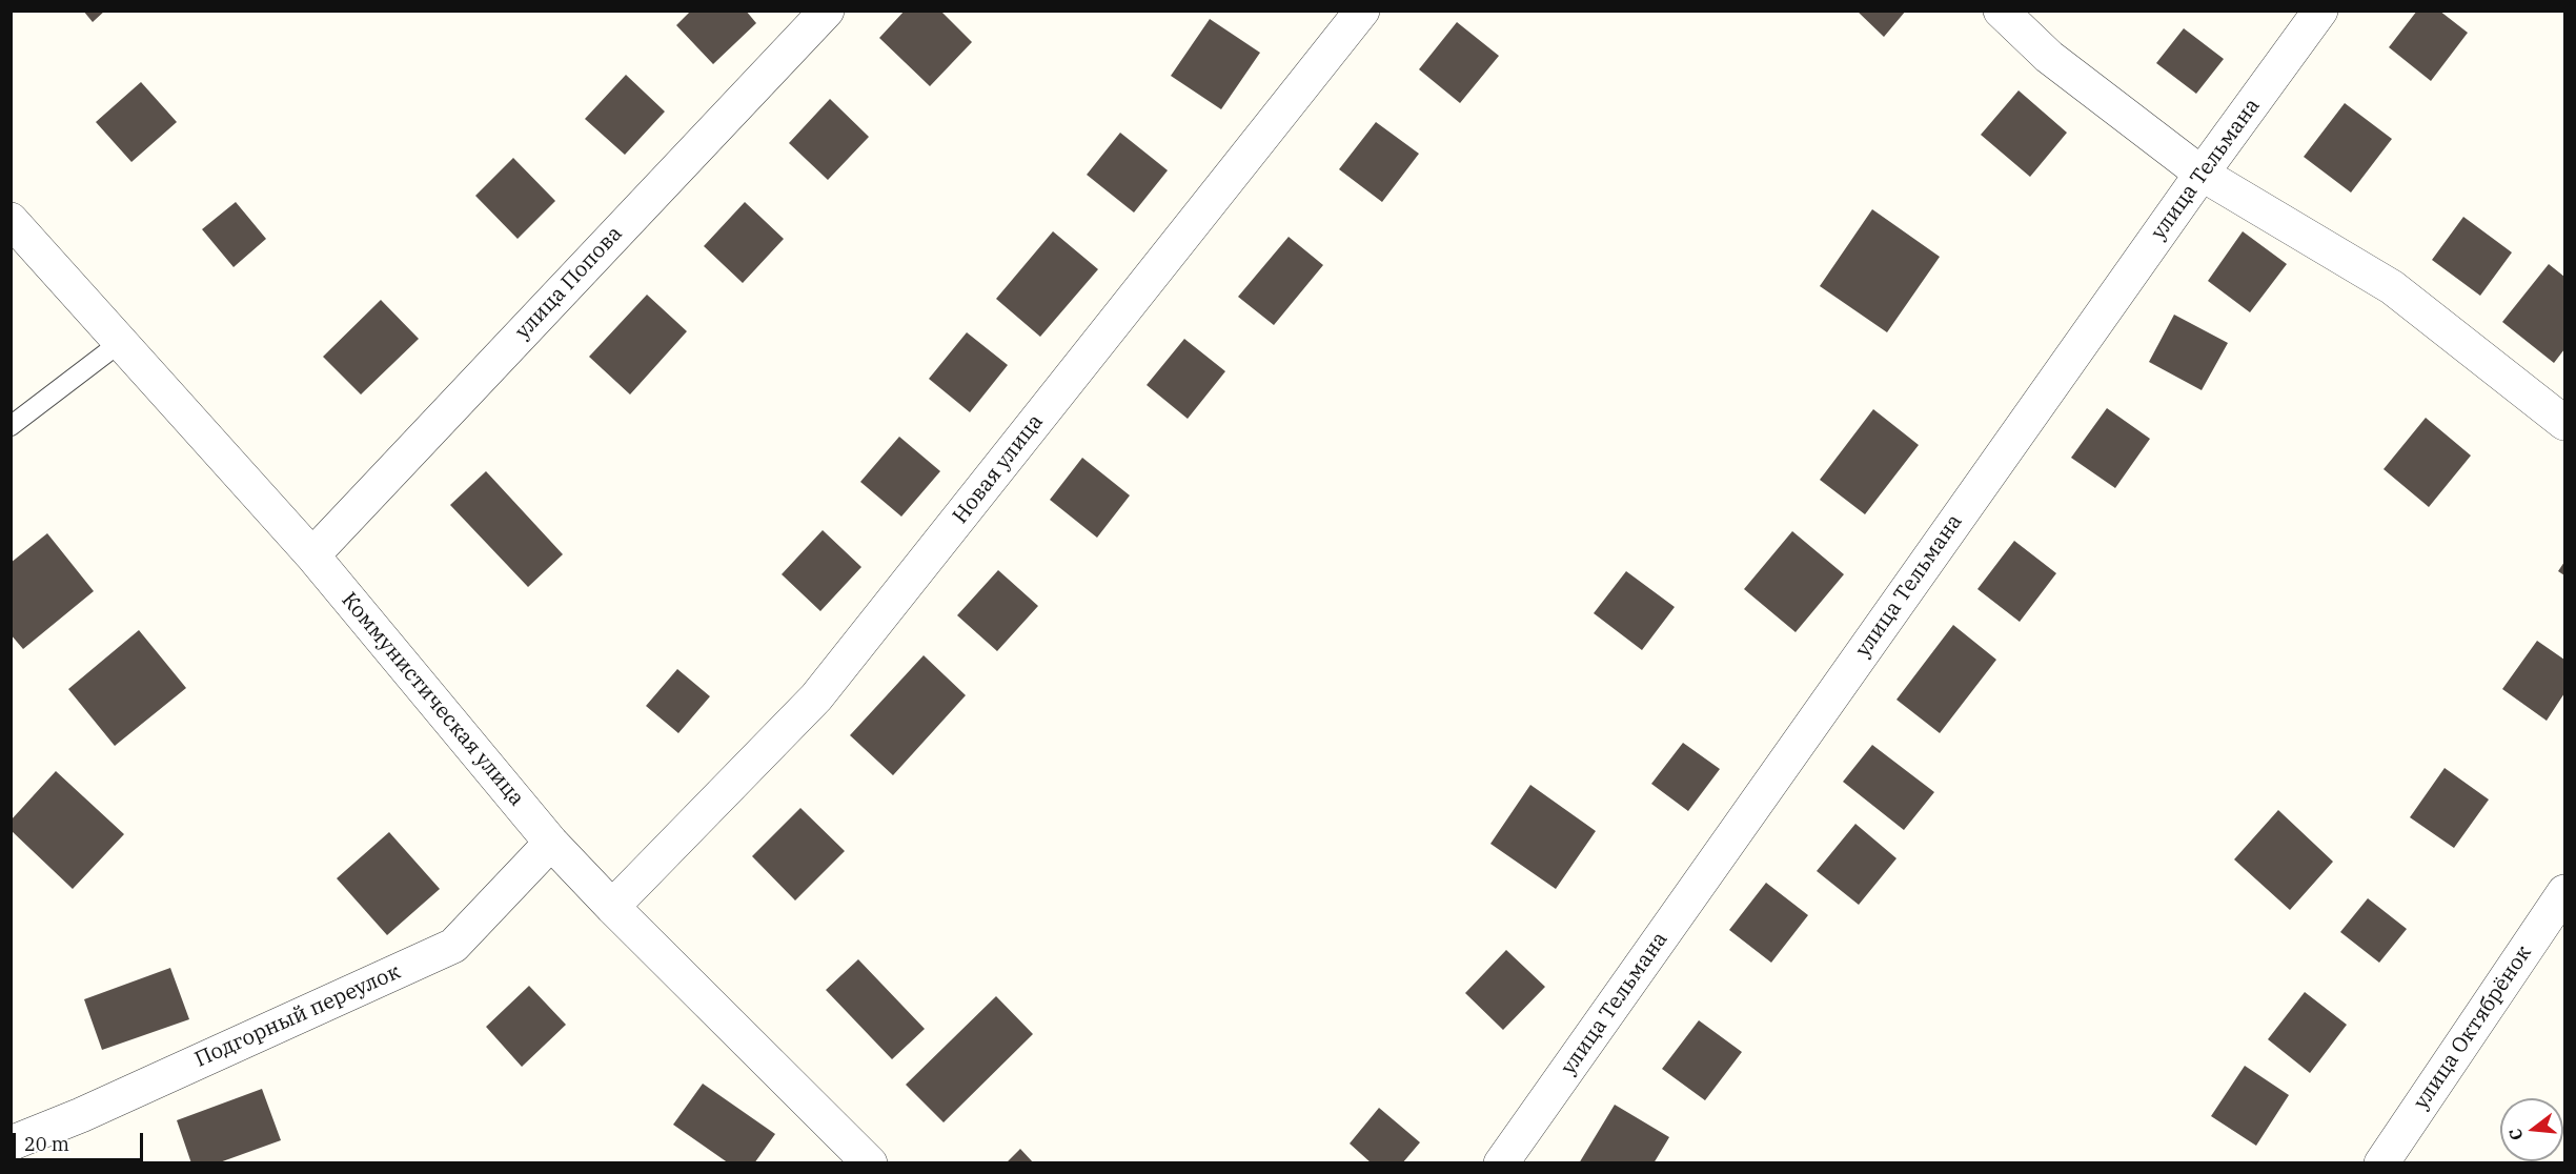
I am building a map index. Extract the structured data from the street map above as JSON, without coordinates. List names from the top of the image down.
{
  "streets": {
    "street": [
      "улица Тельмана",
      "улица Попова",
      "Новая улица",
      "Коммунистическая улица",
      "Подгорный переулок",
      "улица Октябрёнок"
    ]
  },
  "crossings": [
    ["улица Попова", "Коммунистическая улица"],
    ["Новая улица", "Коммунистическая улица"],
    ["Коммунистическая улица", "Подгорный переулок"]
  ],
  "scale_bar": "20 m",
  "north": "left"
}
